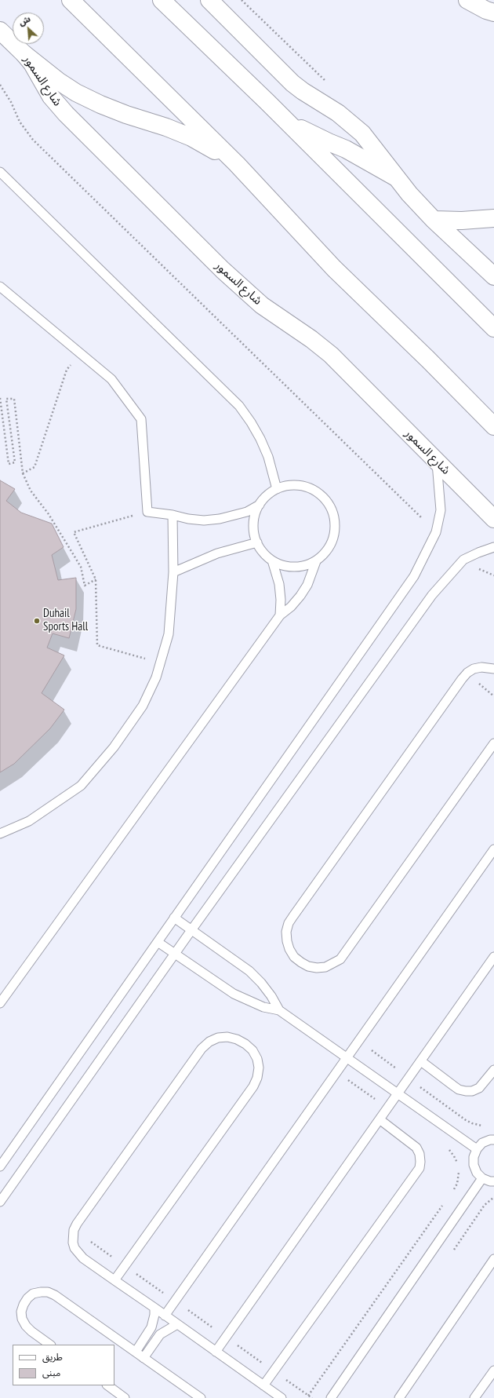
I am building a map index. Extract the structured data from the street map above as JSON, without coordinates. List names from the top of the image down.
{
  "streets": {
    "main road": ["شارع السمور"]
  },
  "places": ["Duhail Sports Hall"],
  "legend": ["طريق", "مبنى"],
  "north": "top left"
}
